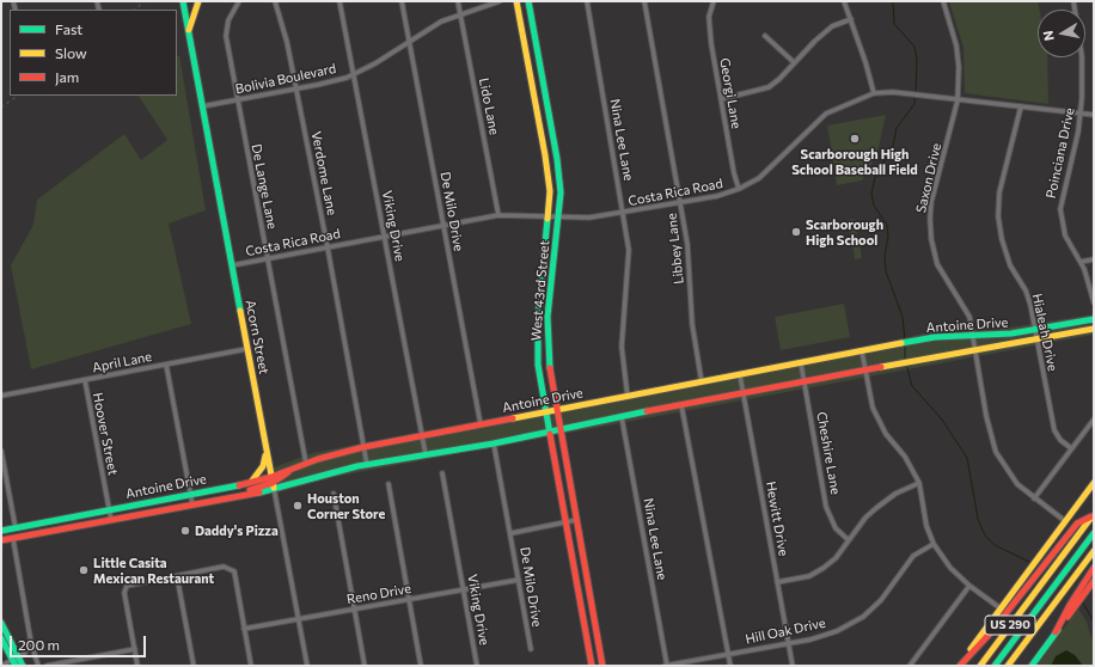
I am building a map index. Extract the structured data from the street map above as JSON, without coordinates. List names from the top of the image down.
{
  "streets": {
    "main road": [
      "West 43rd Street",
      "Antoine Drive",
      "Acorn Street",
      "US 290"
    ],
    "street": [
      "Bolivia Boulevard",
      "Georgi Lane",
      "Lido Lane",
      "Nina Lee Lane",
      "Poinciana Drive",
      "Verdome Lane",
      "Saxon Drive",
      "De Lange Lane",
      "Costa Rica Road",
      "De Milo Drive",
      "Viking Drive",
      "Libbey Lane",
      "Hialeah Drive",
      "April Lane",
      "Hoover Street",
      "Cheshire Lane",
      "Hewitt Drive",
      "Reno Drive",
      "Hill Oak Drive"
    ]
  },
  "crossings": [
    ["Bolivia Boulevard", "Lido Lane"],
    ["Bolivia Boulevard", "Verdome Lane"],
    ["Bolivia Boulevard", "De Lange Lane"],
    ["Bolivia Boulevard", "De Milo Drive"],
    ["Bolivia Boulevard", "Viking Drive"],
    ["Bolivia Boulevard", "Acorn Street"],
    ["Georgi Lane", "Costa Rica Road"],
    ["Lido Lane", "Costa Rica Road"],
    ["Nina Lee Lane", "Costa Rica Road"],
    ["Nina Lee Lane", "Antoine Drive"],
    ["Nina Lee Lane", "Hill Oak Drive"],
    ["Poinciana Drive", "Costa Rica Road"],
    ["Verdome Lane", "Costa Rica Road"],
    ["Verdome Lane", "Antoine Drive"],
    ["Saxon Drive", "Costa Rica Road"],
    ["Saxon Drive", "Antoine Drive"],
    ["De Lange Lane", "Costa Rica Road"],
    ["De Lange Lane", "Antoine Drive"],
    ["Costa Rica Road", "De Milo Drive"],
    ["Costa Rica Road", "Viking Drive"],
    ["Costa Rica Road", "Libbey Lane"],
    ["Costa Rica Road", "West 43rd Street"],
    ["Costa Rica Road", "Hialeah Drive"],
    ["Costa Rica Road", "Acorn Street"],
    ["De Milo Drive", "Antoine Drive"],
    ["De Milo Drive", "Reno Drive"],
    ["Viking Drive", "Antoine Drive"],
    ["Viking Drive", "Reno Drive"],
    ["Libbey Lane", "Antoine Drive"],
    ["West 43rd Street", "Antoine Drive"],
    ["Antoine Drive", "Hialeah Drive"],
    ["Antoine Drive", "Acorn Street"],
    ["Antoine Drive", "Hoover Street"],
    ["Antoine Drive", "Cheshire Lane"],
    ["Antoine Drive", "Hewitt Drive"],
    ["Acorn Street", "April Lane"],
    ["Acorn Street", "Reno Drive"],
    ["April Lane", "Hoover Street"],
    ["Hewitt Drive", "Hill Oak Drive"]
  ],
  "places": [
    "Scarborough High School Baseball Field",
    "Scarborough High School",
    "Houston Corner Store",
    "Daddy's Pizza",
    "Little Casita Mexican Restaurant"
  ],
  "legend": ["Fast", "Slow", "Jam"],
  "scale_bar": "200 m",
  "north": "left"
}
